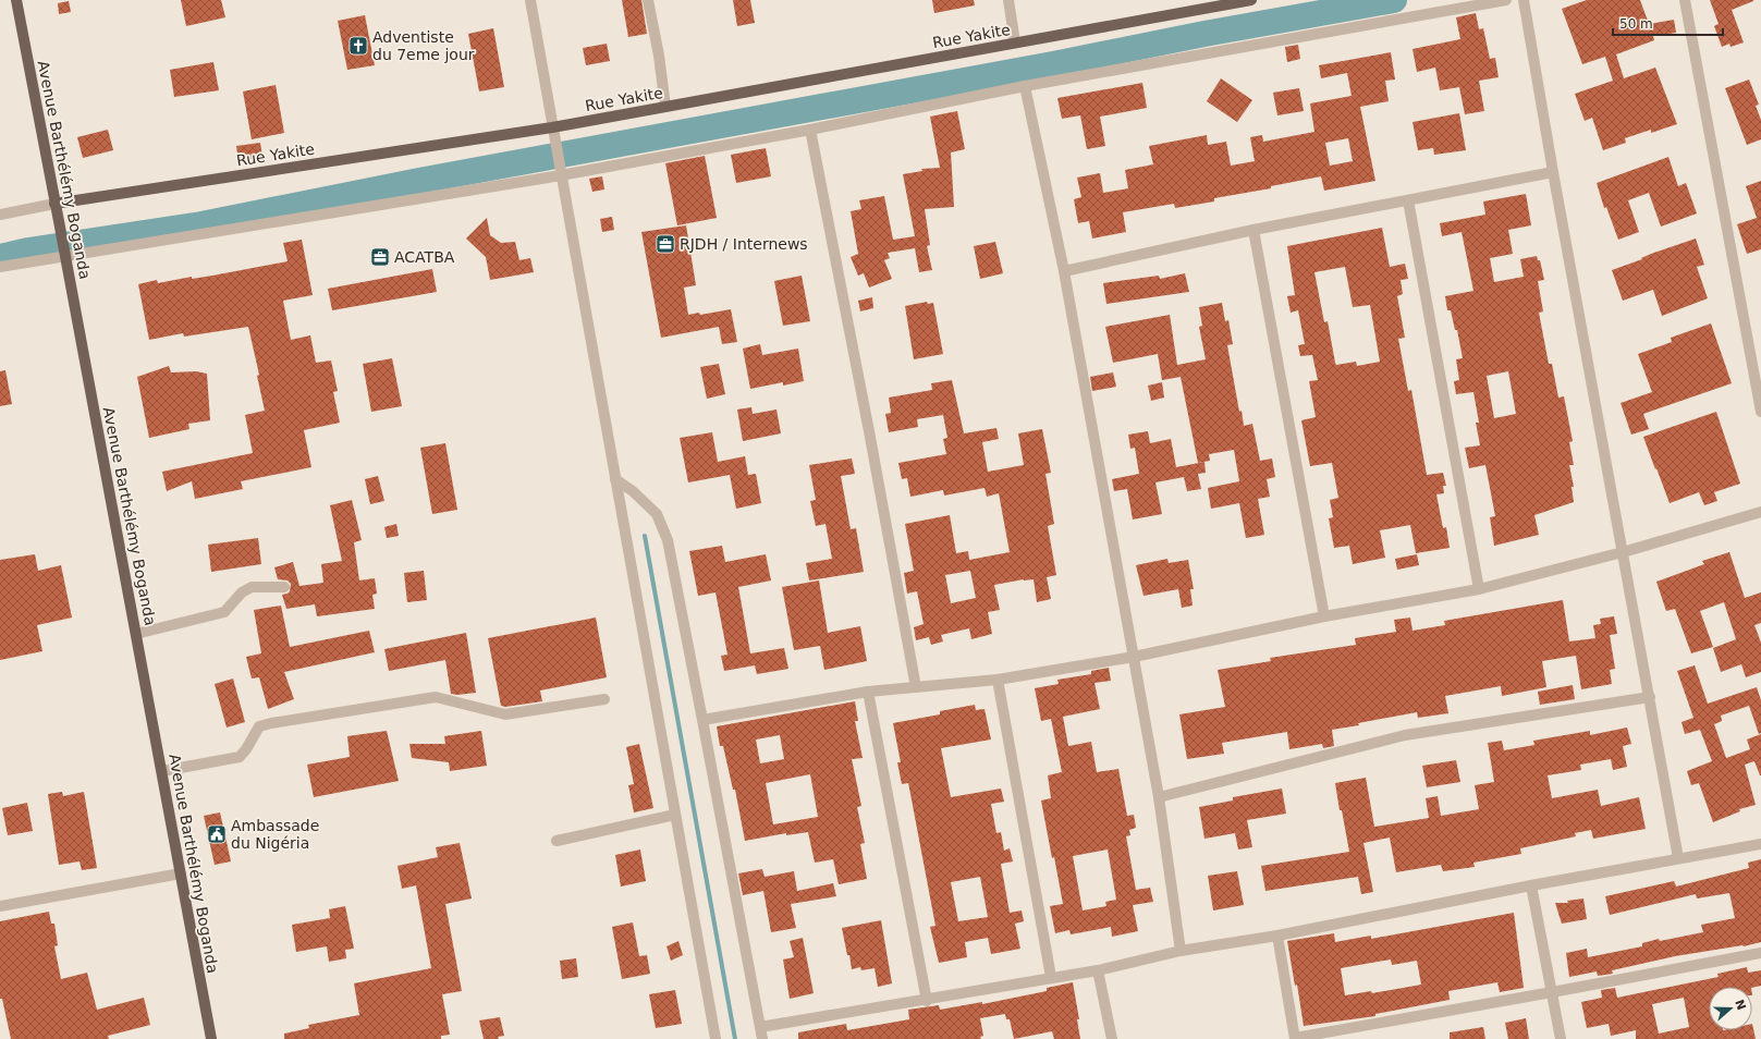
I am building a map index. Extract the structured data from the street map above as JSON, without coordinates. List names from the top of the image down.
{
  "streets": {
    "main road": ["Rue Yakite", "Avenue Barthélémy Boganda"]
  },
  "crossings": [
    ["Rue Yakite", "Avenue Barthélémy Boganda"]
  ],
  "places": {
    "church": ["Adventiste du 7eme jour"],
    "office": ["RJDH / Internews", "ACATBA"],
    "public building": ["Ambassade du Nigéria"]
  },
  "scale_bar": "50 m",
  "north": "right"
}
